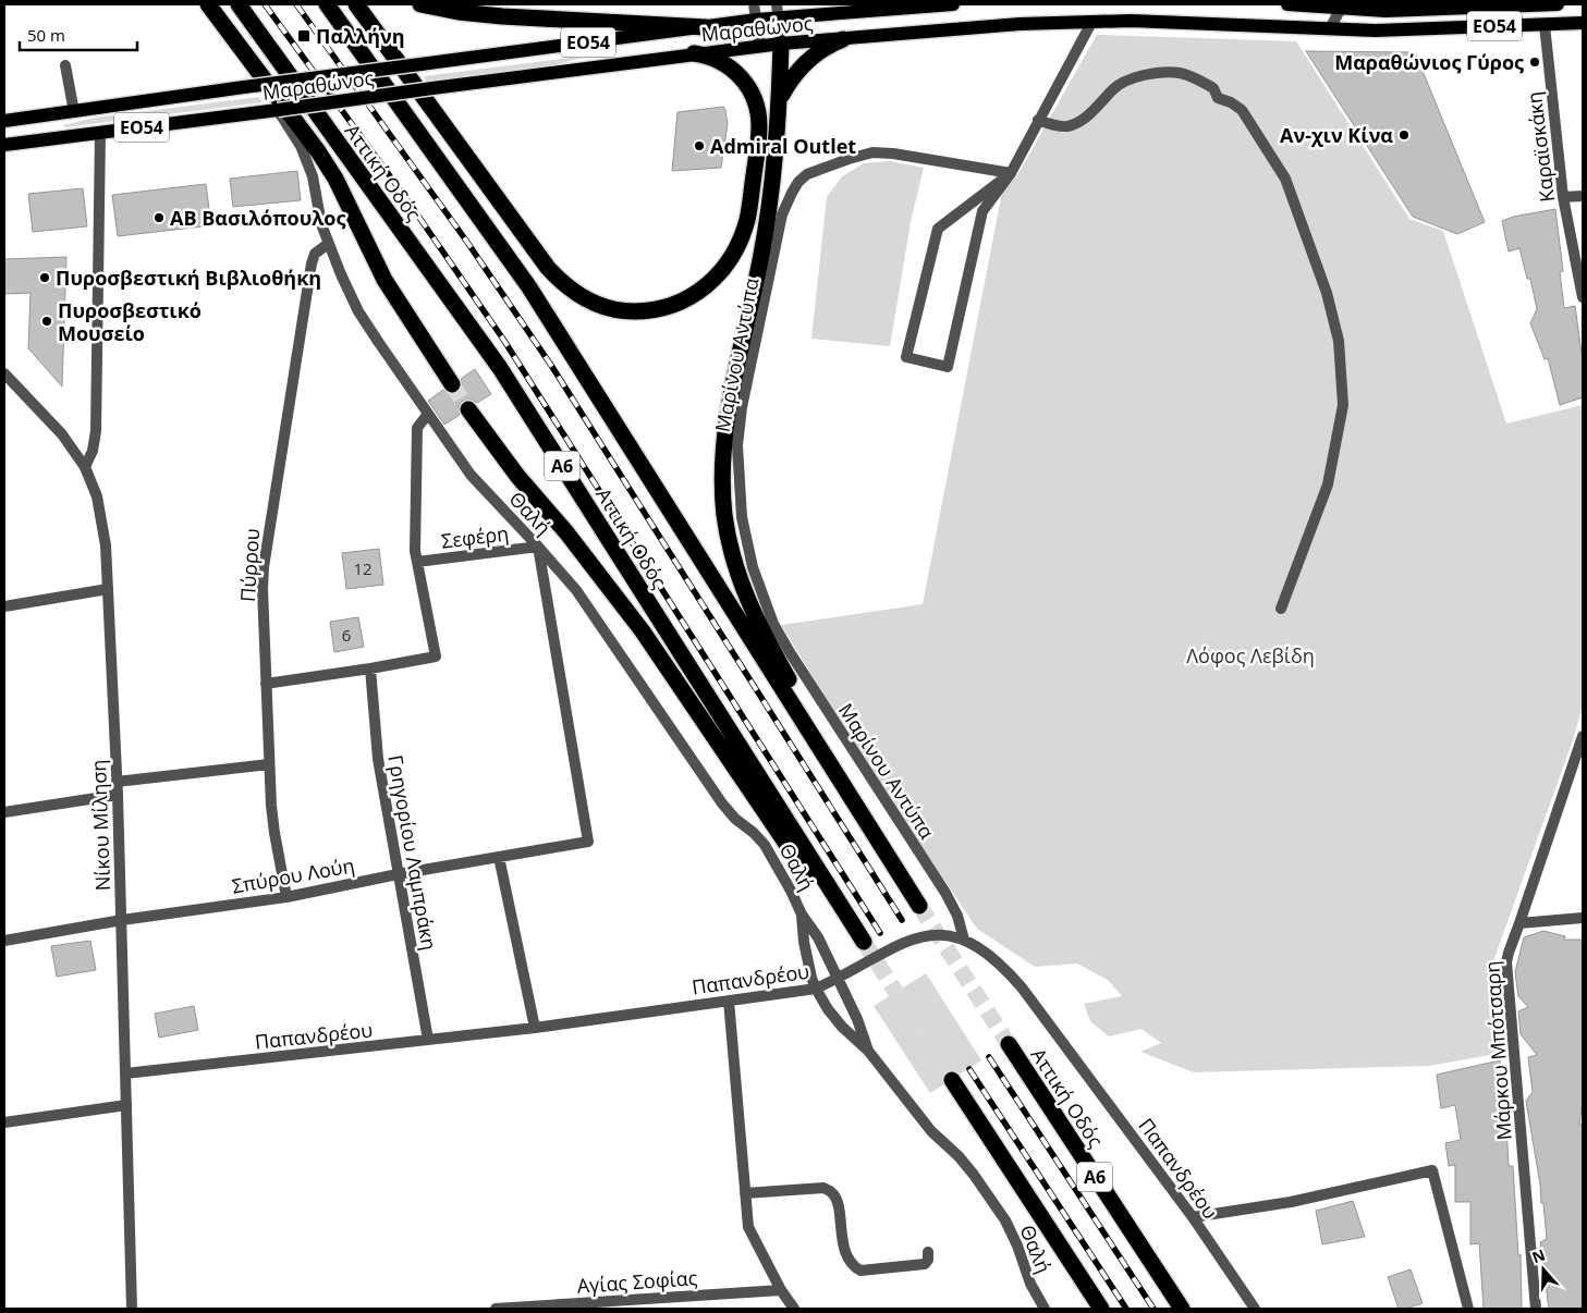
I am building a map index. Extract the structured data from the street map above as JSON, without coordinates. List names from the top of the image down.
{
  "streets": {
    "highway": ["Αττική Οδός", "Α6"],
    "main road": ["ΕΟ54", "Μαραθώνος"],
    "street": [
      "Καραϊσκάκη",
      "Μαρίνου Αντύπα",
      "Θαλή",
      "Σεφέρη",
      "Πύρρου",
      "Νίκου Μίληση",
      "Γρηγορίου Λαμπράκη",
      "Σπύρου Λούη",
      "Παπανδρέου",
      "Μάρκου Μπότσαρη",
      "Αγίας Σοφίας"
    ]
  },
  "crossings": [
    ["Μαραθώνος", "Καραϊσκάκη"],
    ["Μαραθώνος", "Θαλή"],
    ["Μαρίνου Αντύπα", "Παπανδρέου"],
    ["Θαλή", "Σεφέρη"],
    ["Θαλή", "Πύρρου"],
    ["Θαλή", "Σπύρου Λούη"],
    ["Θαλή", "Παπανδρέου"],
    ["Σεφέρη", "Σπύρου Λούη"],
    ["Πύρρου", "Σπύρου Λούη"],
    ["Νίκου Μίληση", "Σπύρου Λούη"],
    ["Νίκου Μίληση", "Παπανδρέου"],
    ["Γρηγορίου Λαμπράκη", "Σπύρου Λούη"],
    ["Γρηγορίου Λαμπράκη", "Παπανδρέου"]
  ],
  "parks": ["Λόφος Λεβίδη"],
  "places": {
    "transit": ["Παλλήνη"],
    "other": [
      "Μαραθώνιος Γύρος",
      "Αν-χιν Κίνα",
      "Admiral Outlet",
      "ΑΒ Βασιλόπουλος",
      "Πυροσβεστική Βιβλιοθήκη",
      "Πυροσβεστικό Μουσείο"
    ]
  },
  "house_numbers": ["12", "6"],
  "scale_bar": "50 m",
  "north": "top"
}
